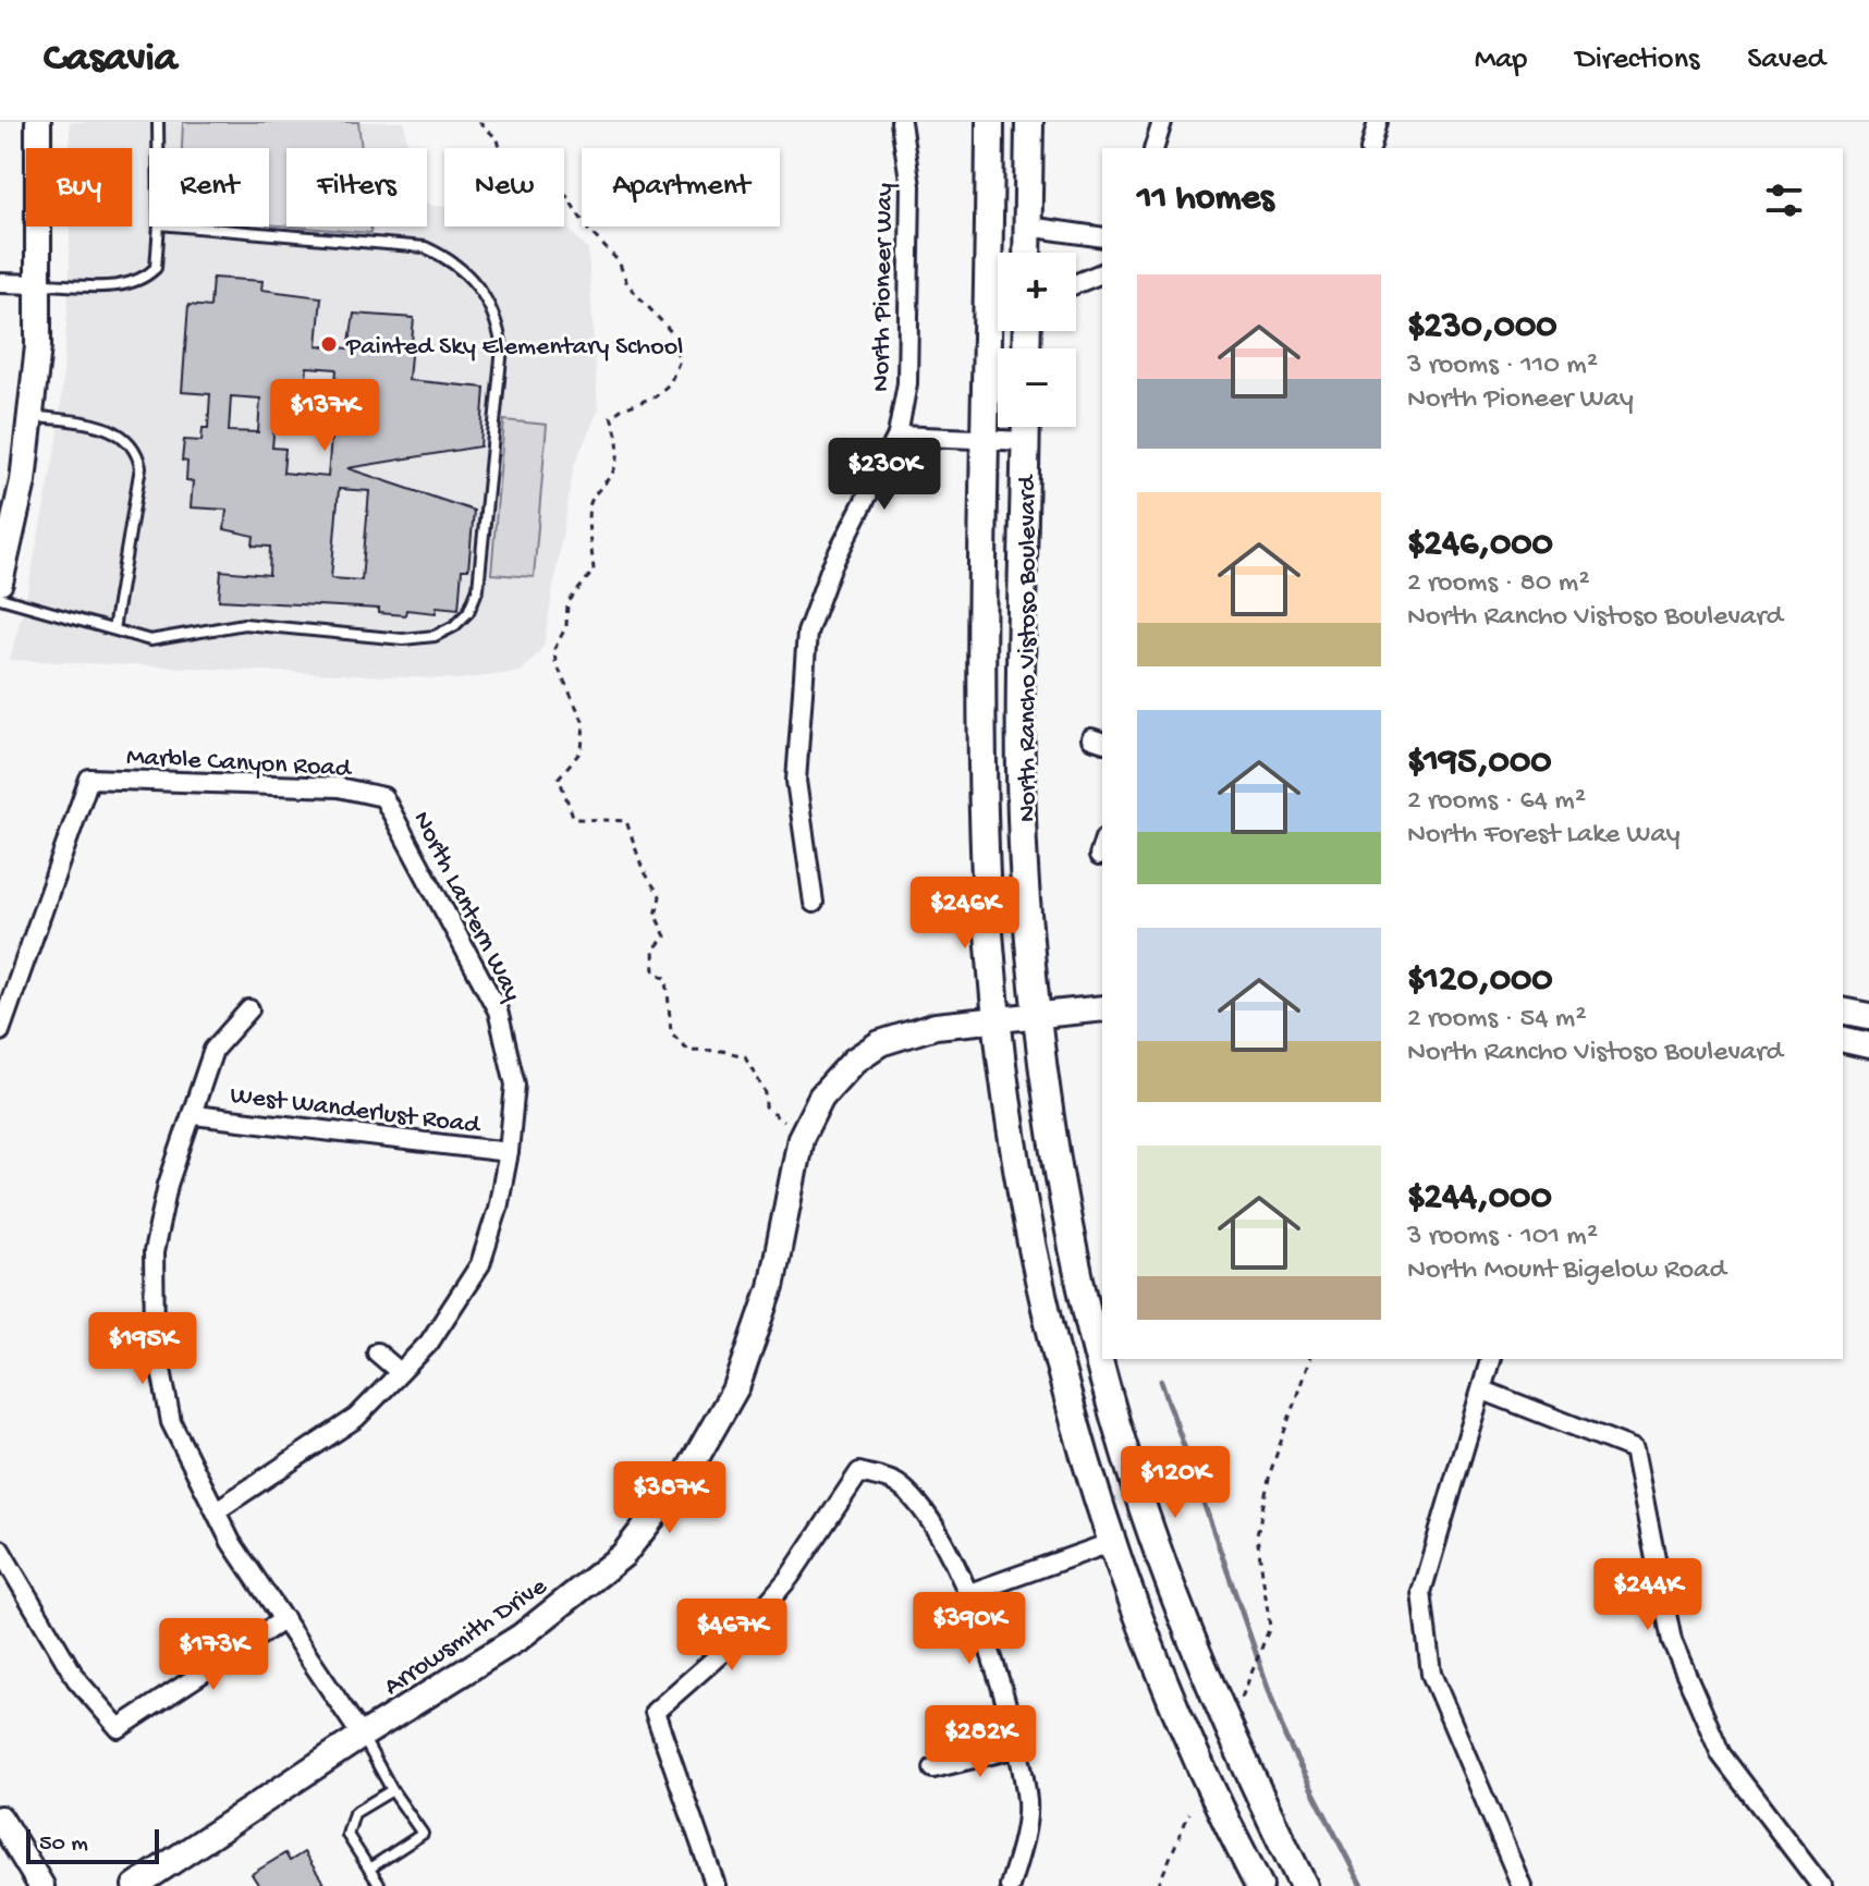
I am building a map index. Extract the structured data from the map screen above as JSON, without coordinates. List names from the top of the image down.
{
  "streets": {
    "main road": ["North Rancho Vistoso Boulevard"],
    "street": [
      "North Pioneer Way",
      "Marble Canyon Road",
      "North Lantern Way",
      "West Wanderlust Road",
      "Arrowsmith Drive"
    ]
  },
  "crossings": [
    ["North Rancho Vistoso Boulevard", "Arrowsmith Drive"],
    ["Marble Canyon Road", "North Lantern Way"],
    ["North Lantern Way", "West Wanderlust Road"]
  ],
  "places": ["Painted Sky Elementary School"],
  "scale_bar": "50 m",
  "page": {
    "header": "Casavia",
    "nav": ["Map", "Directions", "Saved"],
    "chip": [
      "Buy",
      "Rent",
      "Filters",
      "New",
      "Apartment"
    ],
    "heading": "11 homes",
    "map_buttons": ["+", "−"],
    "list": [
      {
        "name": "$230,000",
        "note": "3 rooms · 110 m² · North Pioneer Way"
      },
      {
        "name": "$246,000",
        "note": "2 rooms · 80 m² · North Rancho Vistoso Boulevard"
      },
      {
        "name": "$195,000",
        "note": "2 rooms · 64 m² · North Forest Lake Way"
      },
      {
        "name": "$120,000",
        "note": "2 rooms · 54 m² · North Rancho Vistoso Boulevard"
      },
      {
        "name": "$244,000",
        "note": "3 rooms · 101 m² · North Mount Bigelow Road"
      }
    ],
    "price": [
      "$137K",
      "$230K",
      "$246K",
      "$195K",
      "$120K",
      "$387K",
      "$244K",
      "$390K",
      "$467K",
      "$173K",
      "$282K"
    ],
    "scale": "50 m"
  }
}
